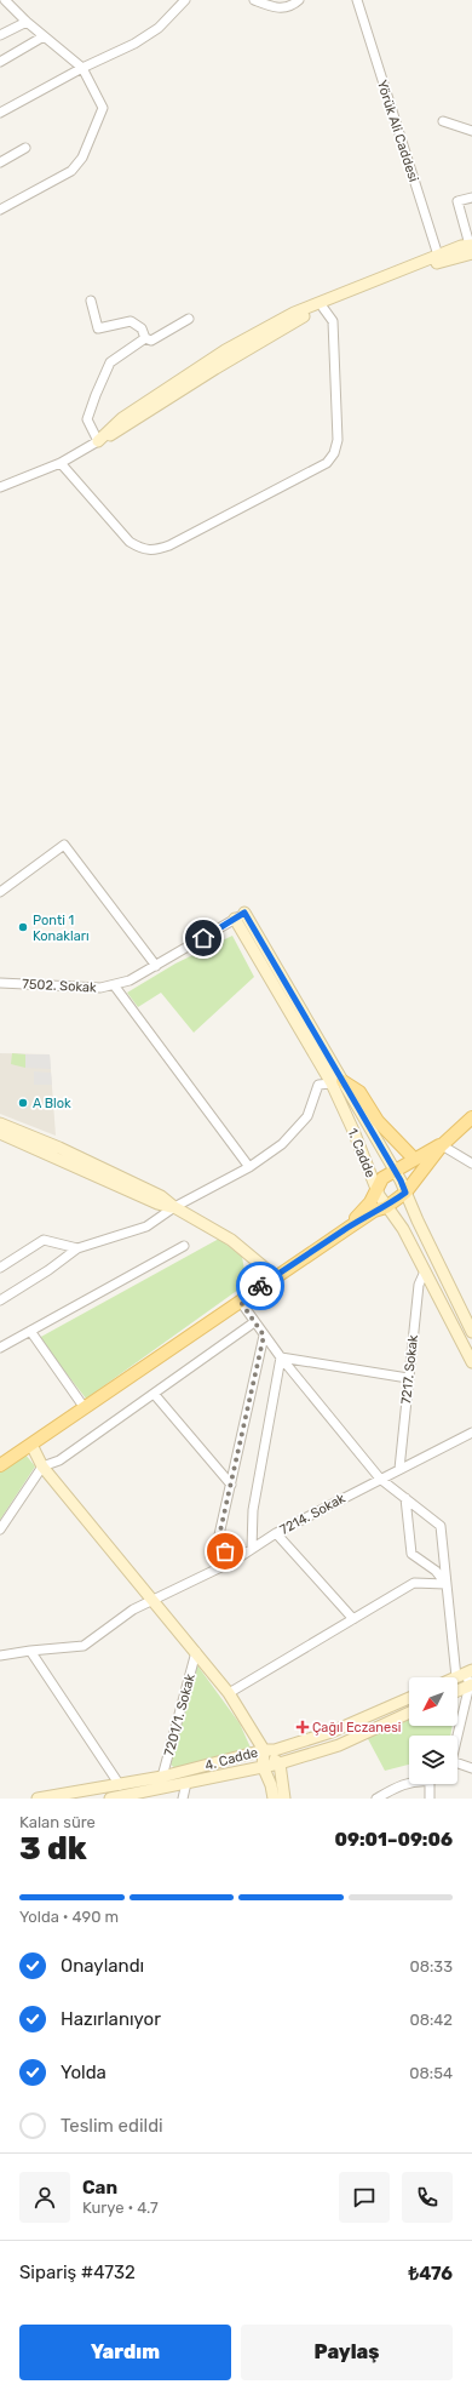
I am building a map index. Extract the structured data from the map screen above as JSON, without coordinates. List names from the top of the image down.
{
  "streets": {
    "street": [
      "Yörük Ali Caddesi",
      "7502. Sokak",
      "1. Cadde",
      "7217. Sokak",
      "7214. Sokak",
      "7201/1. Sokak",
      "4. Cadde"
    ]
  },
  "crossings": [
    ["7502. Sokak", "1. Cadde"],
    ["1. Cadde", "7217. Sokak"],
    ["7217. Sokak", "7214. Sokak"],
    ["7201/1. Sokak", "4. Cadde"]
  ],
  "places": {
    "other": ["Ponti 1 Konakları", "A Blok"],
    "health": ["Çağıl Eczanesi"]
  },
  "north": "bottom left",
  "page": {
    "heading": ["3 dk", "Kalan süre", "09:01–09:06"],
    "panel": [
      "Can",
      "Kurye · 4.7",
      "Sipariş #4732",
      "₺476"
    ],
    "bar": "Yolda · 490 m",
    "list": [
      ["Onaylandı", "08:33"],
      ["Hazırlanıyor", "08:42"],
      ["Yolda", "08:54"],
      "Teslim edildi"
    ],
    "buttons": ["Yardım", "Paylaş"]
  }
}
